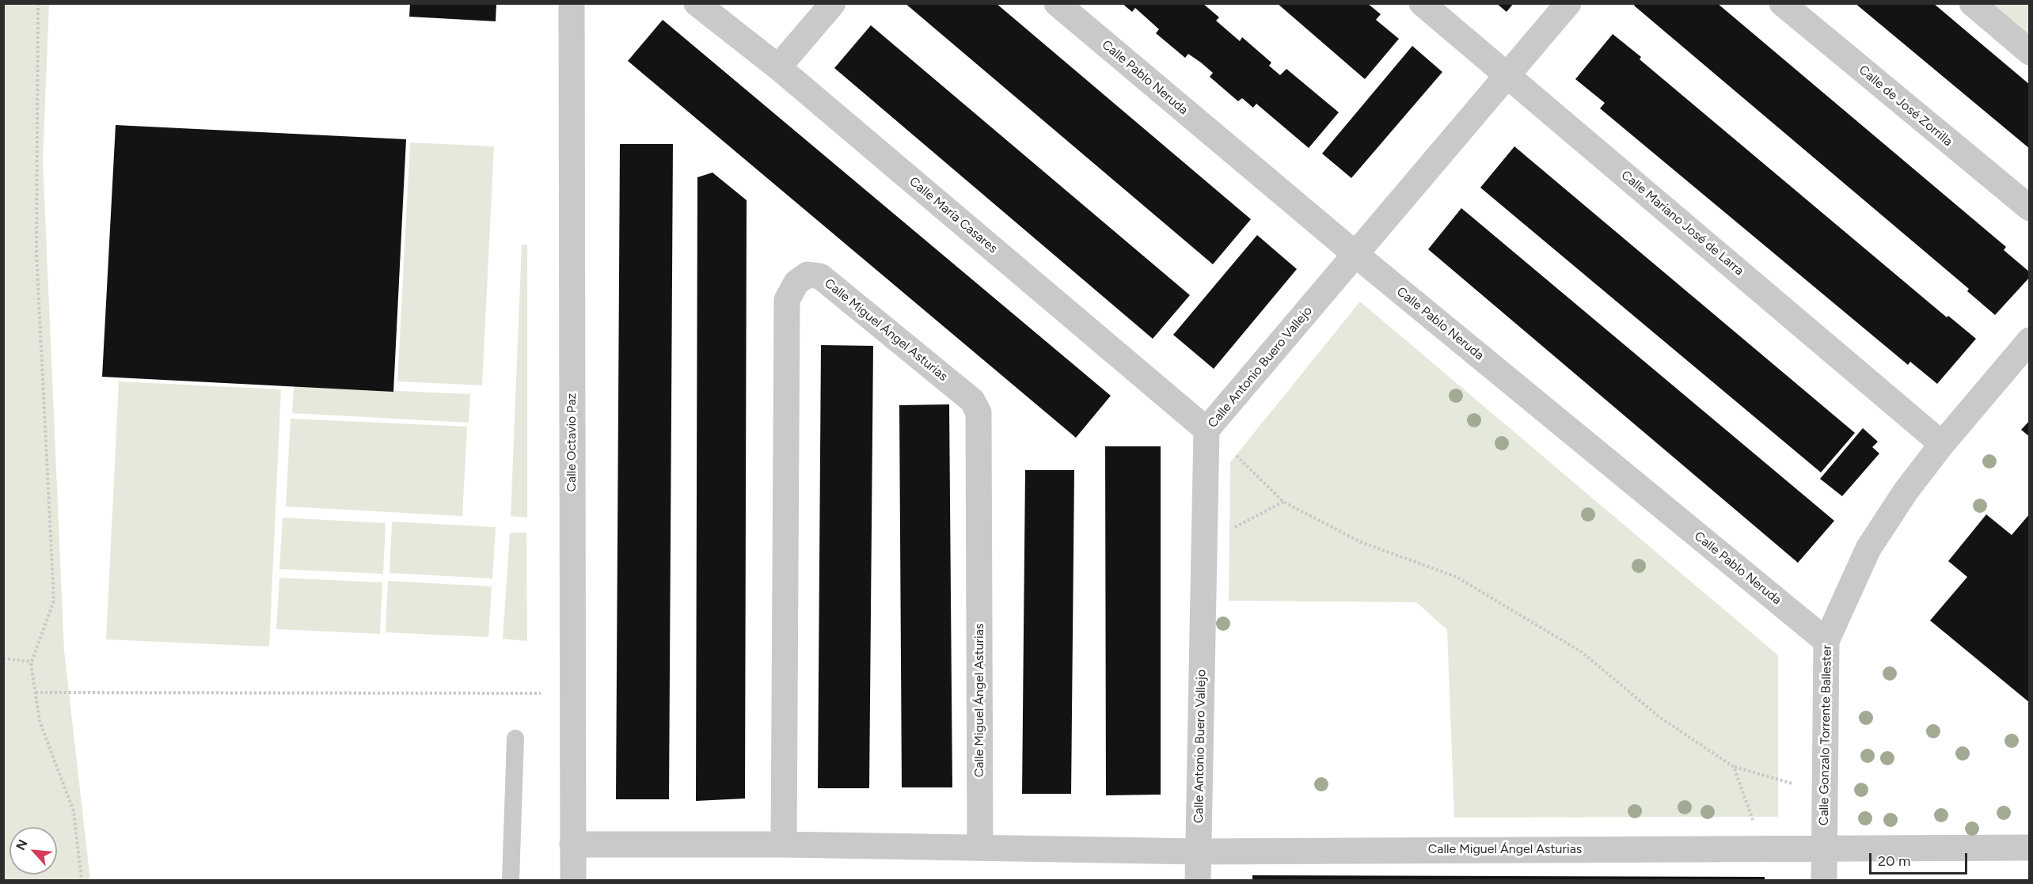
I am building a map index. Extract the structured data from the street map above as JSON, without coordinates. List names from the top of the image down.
{
  "streets": {
    "street": [
      "Calle Pablo Neruda",
      "Calle de José Zorrilla",
      "Calle María Casares",
      "Calle Mariano José de Larra",
      "Calle Miguel Ángel Asturias",
      "Calle Antonio Buero Vallejo",
      "Calle Octavio Paz",
      "Calle Gonzalo Torrente Ballester"
    ]
  },
  "crossings": [
    ["Calle Pablo Neruda", "Calle Antonio Buero Vallejo"],
    ["Calle Pablo Neruda", "Calle Gonzalo Torrente Ballester"],
    ["Calle María Casares", "Calle Antonio Buero Vallejo"],
    ["Calle Mariano José de Larra", "Calle Antonio Buero Vallejo"],
    ["Calle Mariano José de Larra", "Calle Gonzalo Torrente Ballester"],
    ["Calle Miguel Ángel Asturias", "Calle Antonio Buero Vallejo"],
    ["Calle Miguel Ángel Asturias", "Calle Octavio Paz"],
    ["Calle Miguel Ángel Asturias", "Calle Gonzalo Torrente Ballester"]
  ],
  "scale_bar": "20 m",
  "north": "top left"
}
